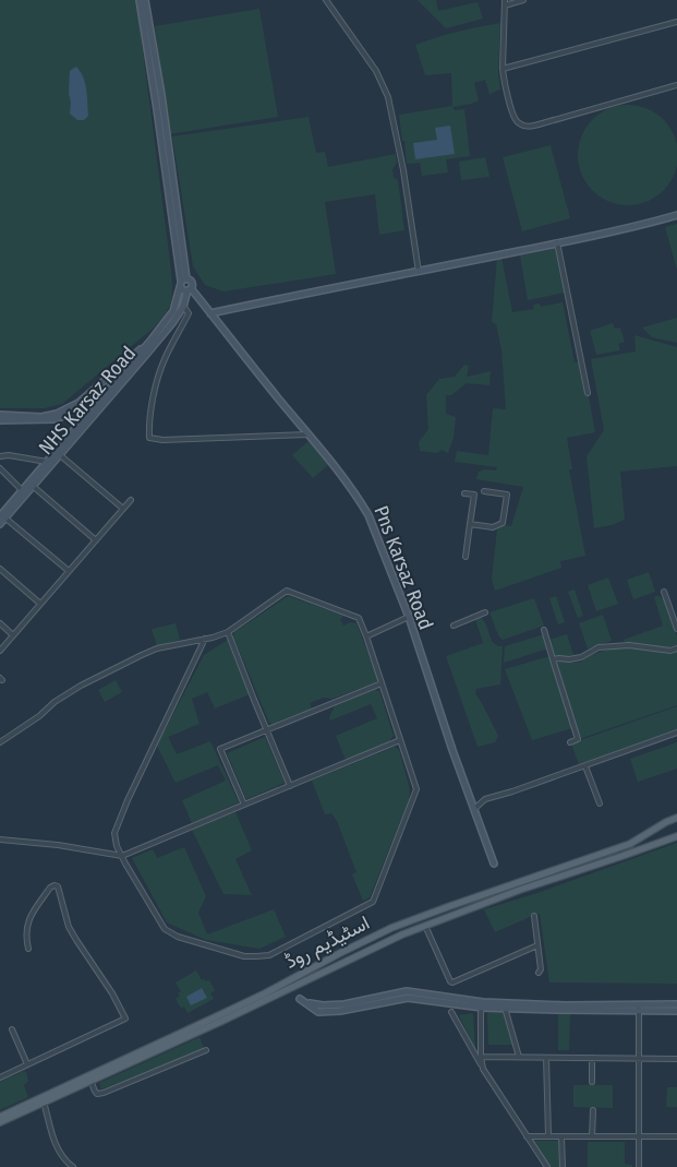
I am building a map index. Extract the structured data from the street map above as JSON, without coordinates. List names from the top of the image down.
{
  "streets": {
    "main road": ["اسٹیڈیم روڈ"],
    "street": ["NHS Karsaz Road", "Pns Karsaz Road"]
  },
  "crossings": [
    ["NHS Karsaz Road", "Pns Karsaz Road"]
  ]
}
